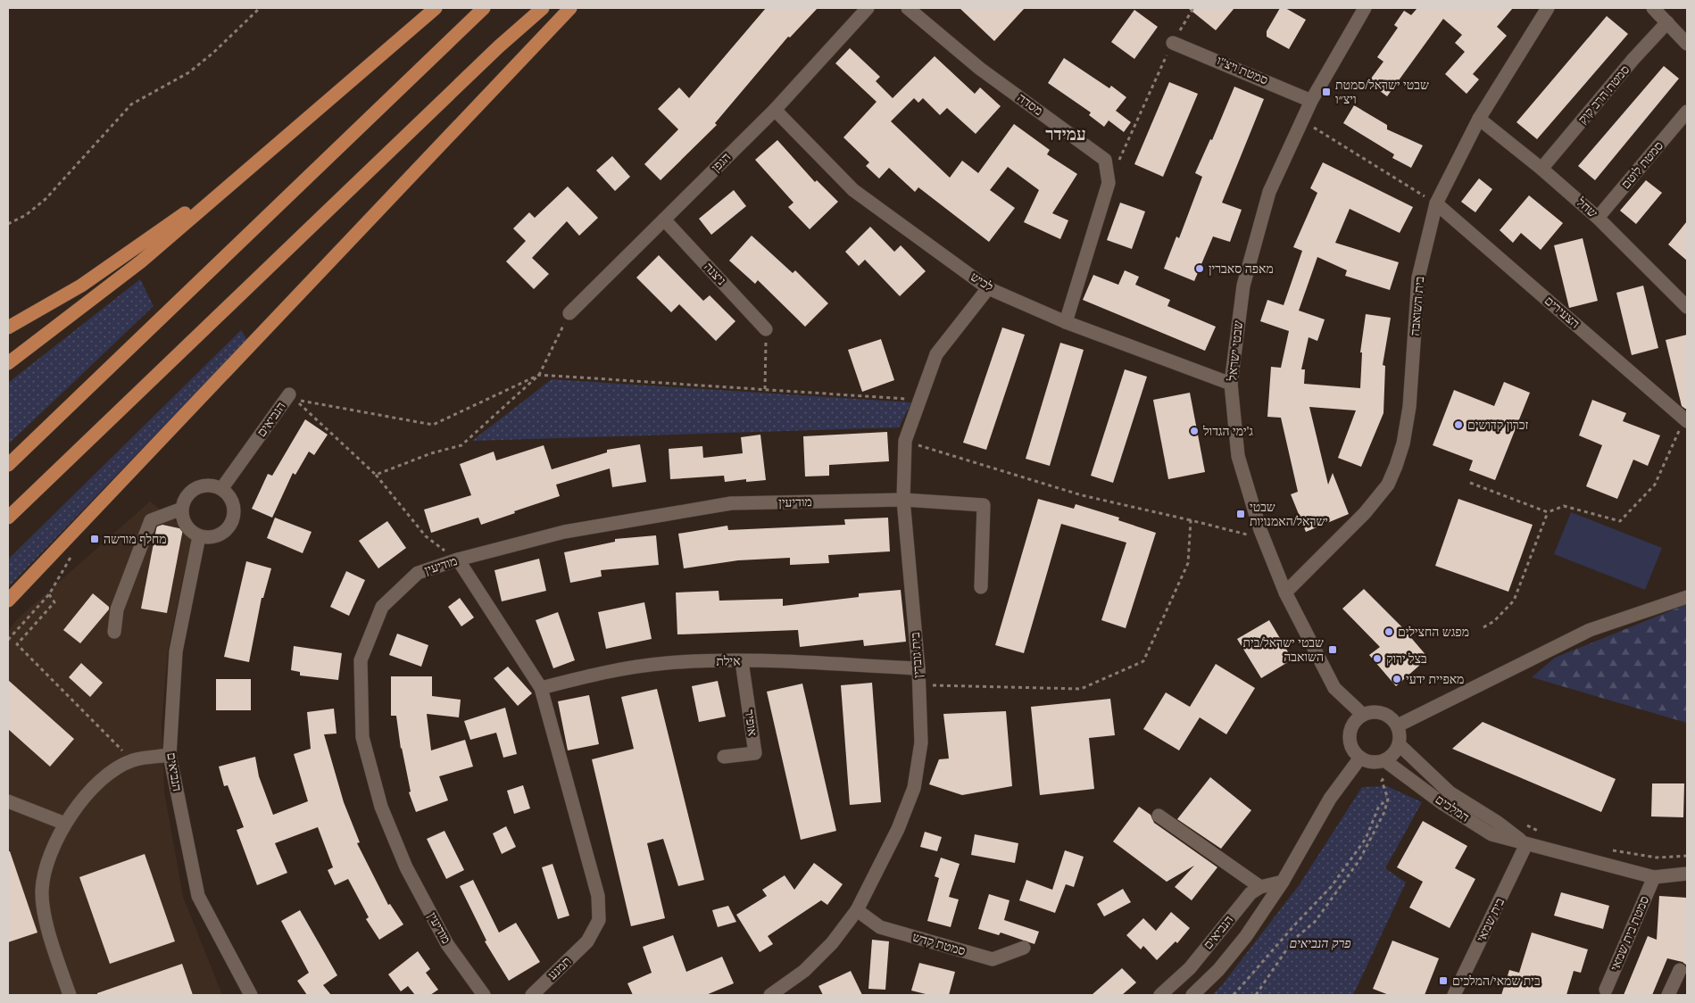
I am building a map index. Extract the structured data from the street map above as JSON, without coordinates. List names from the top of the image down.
{
  "streets": {
    "street": [
      "סמטת ויצ\"ו",
      "סמטת הרב קוק",
      "מסדה",
      "הגפן",
      "סמטת לוטם",
      "שחל",
      "ניצנה",
      "לכיש",
      "בית השואבה",
      "הצעירים",
      "שבטי ישראל",
      "הנביאים",
      "מודיעין",
      "בית גוברין",
      "אילת",
      "אופיר",
      "המלכים",
      "בית שמאי",
      "סמטת בית שמאי",
      "סמטת קדש",
      "תמנע"
    ]
  },
  "crossings": [
    ["סמטת ויצ\"ו", "שבטי ישראל"],
    ["סמטת הרב קוק", "שחל"],
    ["מסדה", "לכיש"],
    ["הגפן", "ניצנה"],
    ["הגפן", "לכיש"],
    ["סמטת לוטם", "שחל"],
    ["שחל", "בית השואבה"],
    ["לכיש", "שבטי ישראל"],
    ["לכיש", "בית גוברין"],
    ["בית השואבה", "הצעירים"],
    ["בית השואבה", "שבטי ישראל"],
    ["שבטי ישראל", "הנביאים"],
    ["שבטי ישראל", "המלכים"],
    ["הנביאים", "המלכים"],
    ["מודיעין", "בית גוברין"],
    ["בית גוברין", "אילת"],
    ["בית גוברין", "סמטת קדש"],
    ["אילת", "אופיר"],
    ["אילת", "תמנע"],
    ["המלכים", "בית שמאי"],
    ["המלכים", "סמטת בית שמאי"]
  ],
  "districts": ["עמידר"],
  "parks": ["פרק הנביאים"],
  "places": {
    "transit": [
      "שבטי ישראל/סמטת ויצ״ו",
      "שבטי ישראל/האמנויות",
      "מחלף מורשה",
      "שבטי ישראל/בית השואבה",
      "בית שמאי/המלכים"
    ],
    "other": [
      "מאפה סאברין",
      "זכרון קדושים",
      "ג'ימי הגדול",
      "מפגש החצילים",
      "בצל ירוק",
      "מאפיית ידעי"
    ]
  }
}
